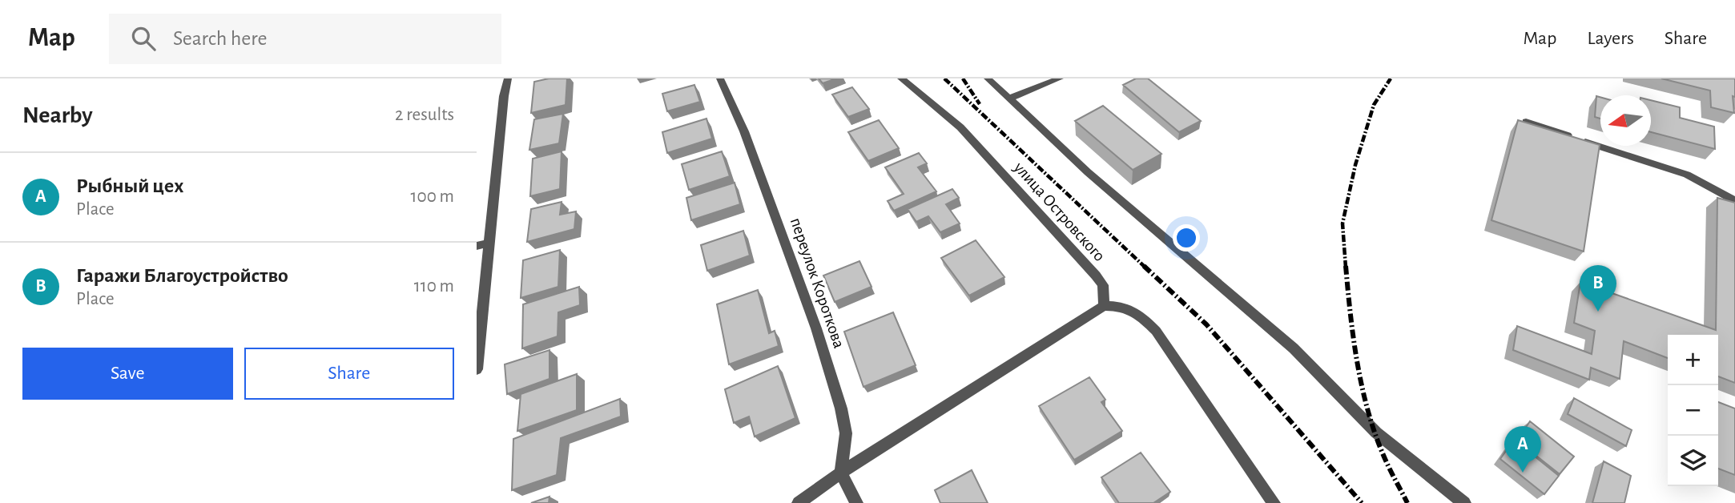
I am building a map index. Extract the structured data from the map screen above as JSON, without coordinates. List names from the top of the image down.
{
  "streets": {
    "street": ["улица Островского", "переулок Короткова"]
  },
  "north": "left",
  "page": {
    "header": "Map",
    "search": "Search here",
    "nav": ["Map", "Layers", "Share"],
    "heading": ["Nearby", "2 results"],
    "list": [
      {
        "mark": "A",
        "name": "Рыбный цех",
        "note": "Place",
        "value": "100 m"
      },
      {
        "mark": "B",
        "name": "Гаражи Благоустройство",
        "note": "Place",
        "value": "110 m"
      }
    ],
    "pins": ["B", "A"],
    "buttons": ["Save", "Share"],
    "map_buttons": ["+", "−"]
  }
}
